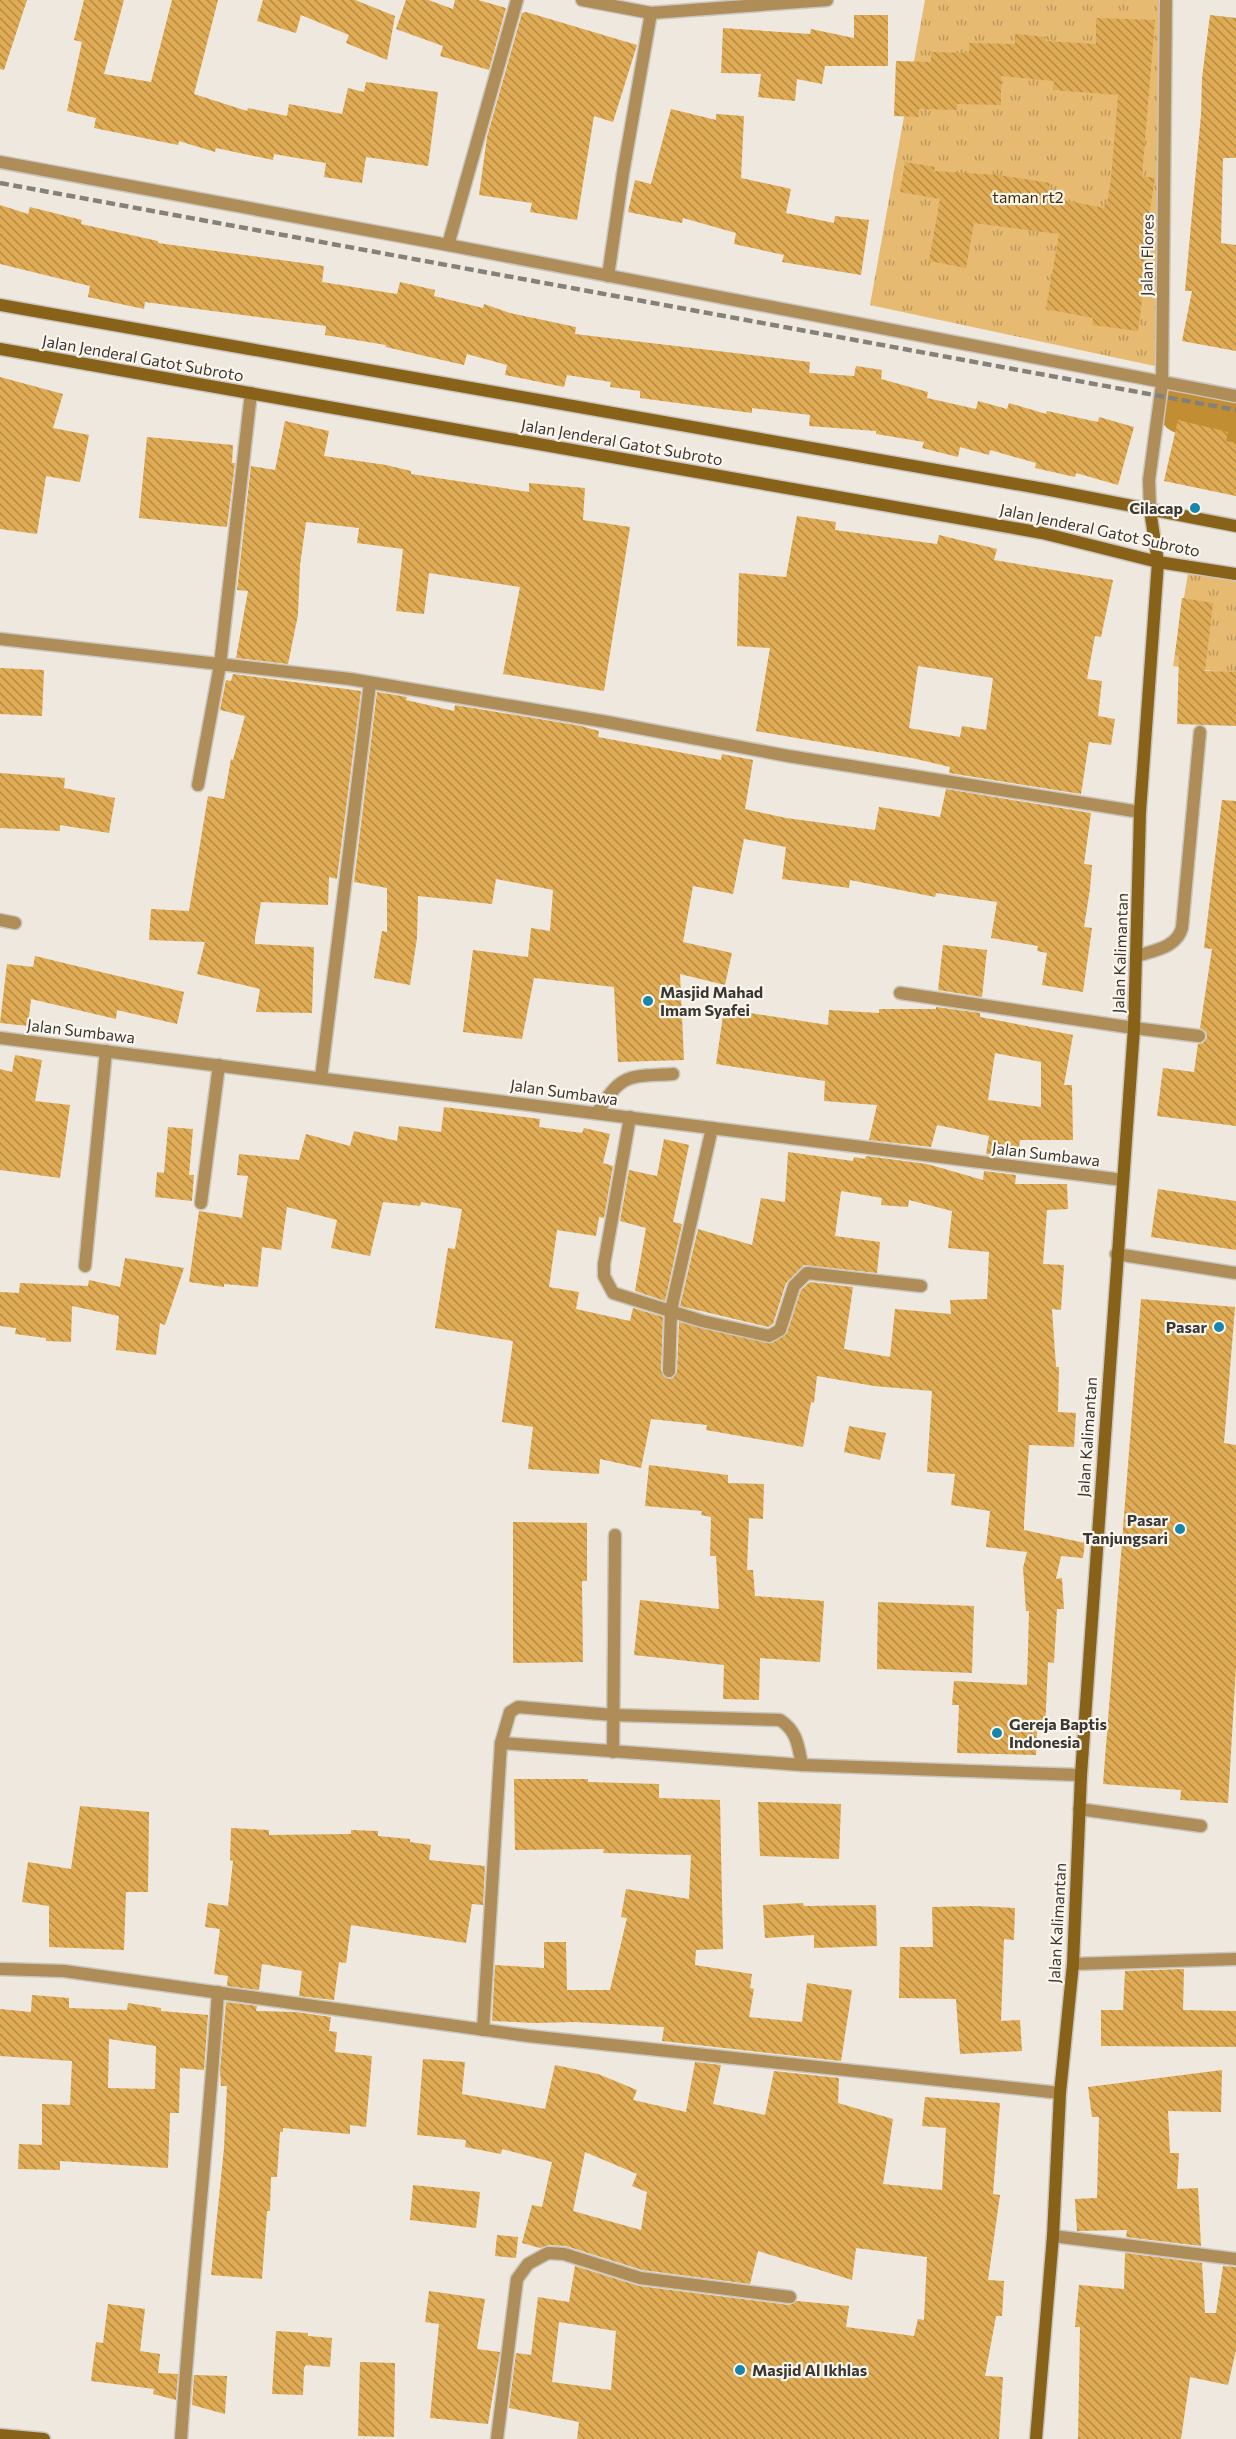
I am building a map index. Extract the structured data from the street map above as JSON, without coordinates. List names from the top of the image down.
{
  "streets": {
    "main road": ["Jalan Jenderal Gatot Subroto", "Jalan Kalimantan"],
    "street": ["Jalan Flores", "Jalan Sumbawa"]
  },
  "crossings": [
    ["Jalan Flores", "Jalan Jenderal Gatot Subroto"],
    ["Jalan Flores", "Jalan Kalimantan"],
    ["Jalan Jenderal Gatot Subroto", "Jalan Kalimantan"],
    ["Jalan Kalimantan", "Jalan Sumbawa"]
  ],
  "parks": ["taman rt2"],
  "places": [
    "Cilacap",
    "Masjid Mahad Imam Syafei",
    "Pasar",
    "Pasar Tanjungsari",
    "Gereja Baptis Indonesia",
    "Masjid Al Ikhlas"
  ]
}
